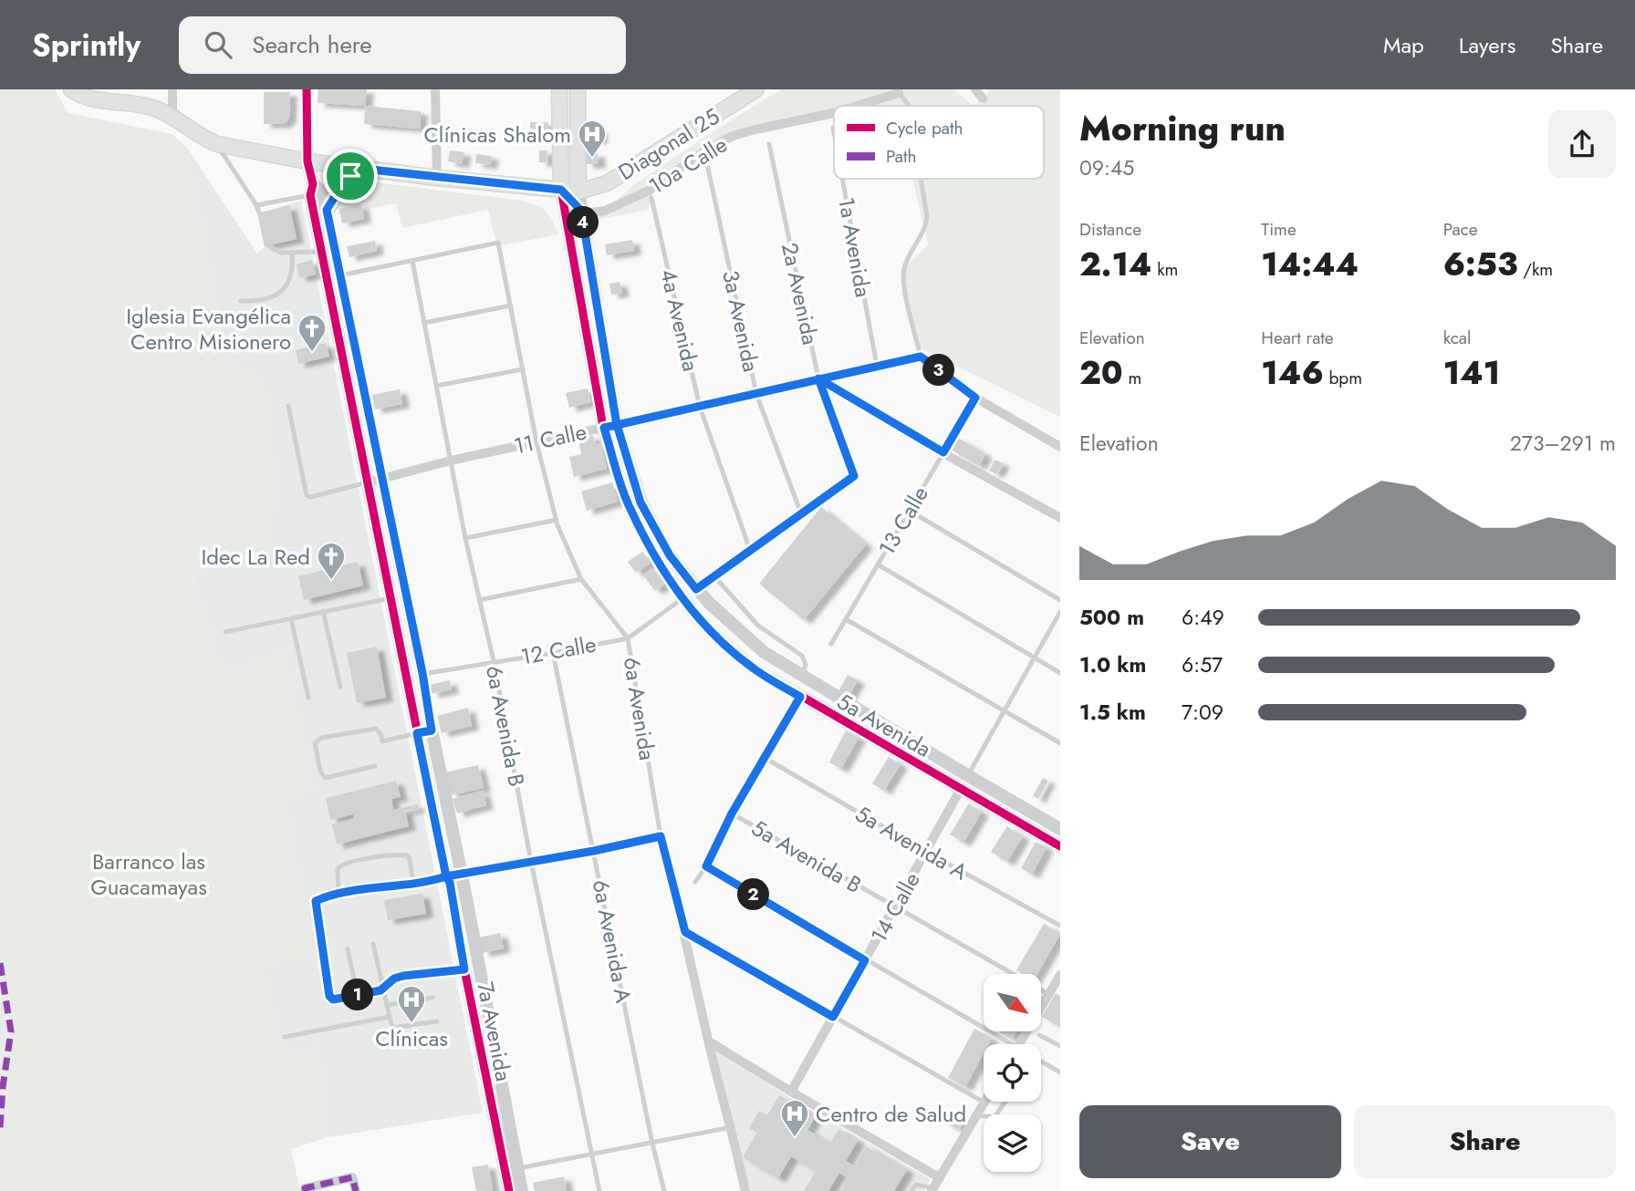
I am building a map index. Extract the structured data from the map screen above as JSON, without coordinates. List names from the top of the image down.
{
  "streets": {
    "main road": ["Diagonal 25", "5a Avenida"],
    "street": [
      "10a Calle",
      "11 Calle",
      "6a Avenida",
      "14 Calle",
      "7a Avenida"
    ],
    "lane": [
      "1a Avenida",
      "2a Avenida",
      "4a Avenida",
      "3a Avenida",
      "13 Calle",
      "12 Calle",
      "6a Avenida B",
      "5a Avenida A",
      "5a Avenida B",
      "6a Avenida A"
    ]
  },
  "crossings": [
    ["Diagonal 25", "5a Avenida"],
    ["10a Calle", "5a Avenida"],
    ["1a Avenida", "11 Calle"],
    ["2a Avenida", "3a Avenida"],
    ["2a Avenida", "11 Calle"],
    ["4a Avenida", "11 Calle"],
    ["3a Avenida", "11 Calle"],
    ["11 Calle", "6a Avenida"],
    ["11 Calle", "5a Avenida"],
    ["11 Calle", "6a Avenida B"],
    ["11 Calle", "7a Avenida"],
    ["12 Calle", "6a Avenida"],
    ["12 Calle", "5a Avenida"],
    ["12 Calle", "6a Avenida B"],
    ["12 Calle", "6a Avenida A"],
    ["12 Calle", "7a Avenida"],
    ["6a Avenida", "6a Avenida B"],
    ["5a Avenida", "14 Calle"],
    ["5a Avenida A", "14 Calle"],
    ["5a Avenida B", "14 Calle"]
  ],
  "parks": ["Barranco las Guacamayas"],
  "places": {
    "hospital": ["Clínicas Shalom", "Clínicas", "Centro de Salud"],
    "church": ["Iglesia Evangélica Centro Misionero", "Idec La Red"]
  },
  "legend": ["Cycle path", "Path"],
  "north": "bottom right",
  "page": {
    "header": "Sprintly",
    "search": "Search here",
    "nav": ["Map", "Layers", "Share"],
    "heading": ["Morning run", "09:45"],
    "stats": [
      ["Distance", "2.14 km"],
      ["Time", "14:44"],
      ["Pace", "6:53 /km"],
      ["Elevation", "20 m"],
      ["Heart rate", "146 bpm"],
      ["kcal", "141"]
    ],
    "pins": [
      "4",
      "3",
      "2",
      "1"
    ],
    "chart": ["Elevation", "273–291 m"],
    "list": [
      {
        "name": "500 m",
        "note": "6:49"
      },
      {
        "name": "1.0 km",
        "note": "6:57"
      },
      {
        "name": "1.5 km",
        "note": "7:09"
      }
    ],
    "buttons": ["Save", "Share"]
  }
}
